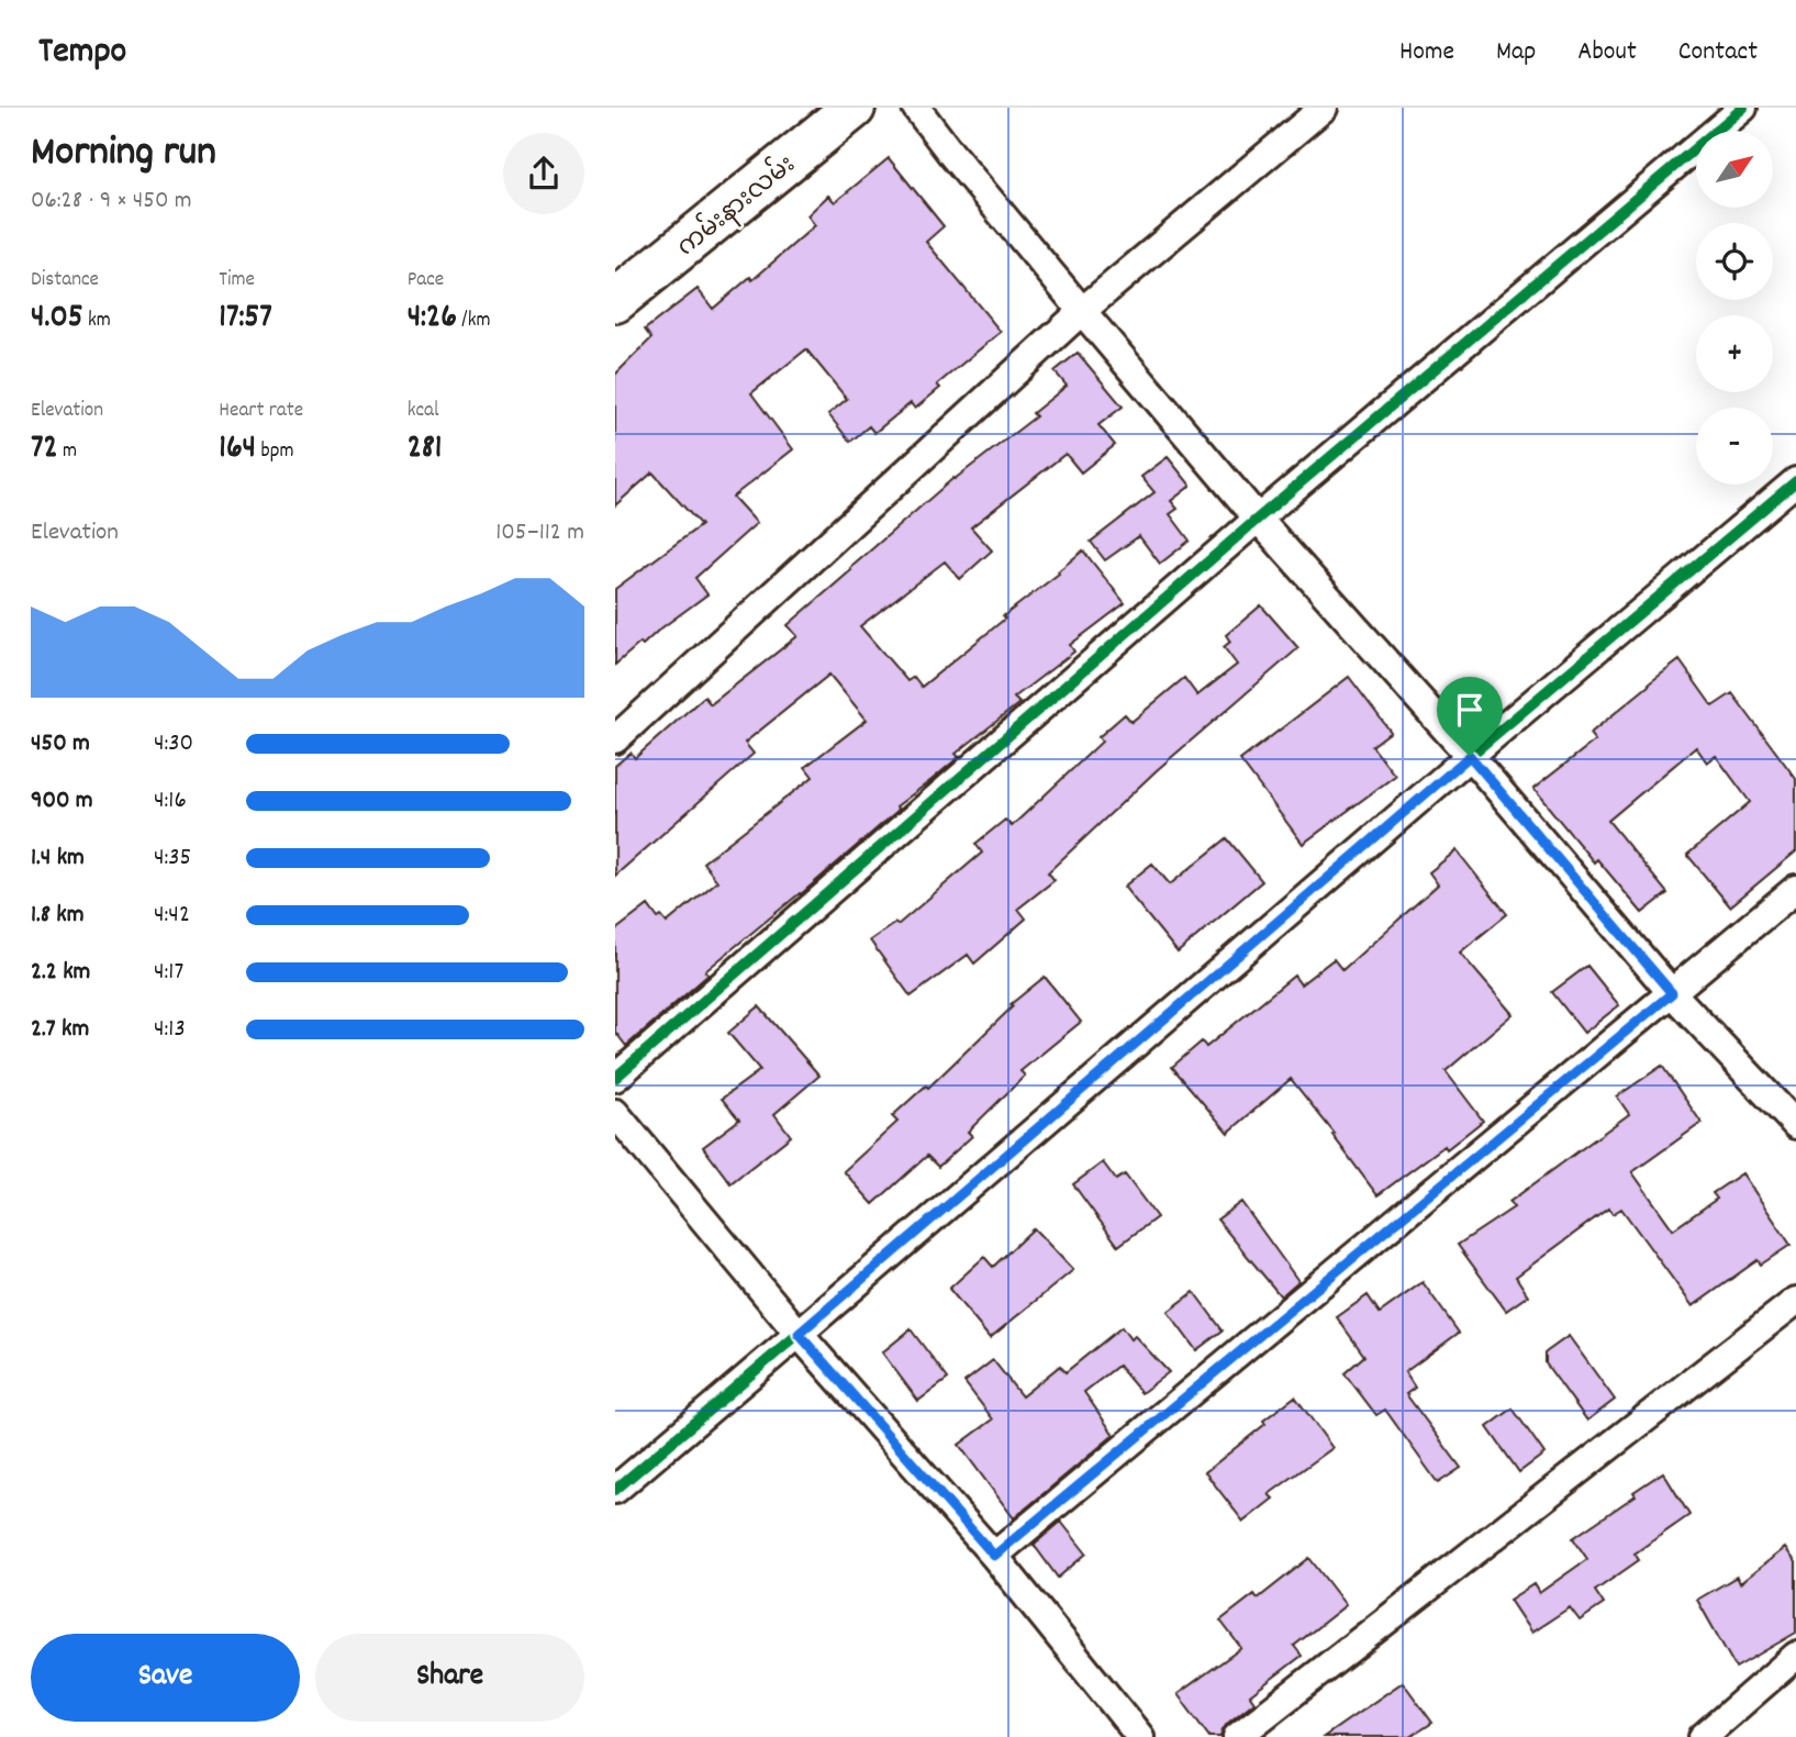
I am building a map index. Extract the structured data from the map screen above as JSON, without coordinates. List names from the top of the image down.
{
  "streets": {
    "main road": ["ကမ်းနားလမ်း"]
  },
  "north": "top right",
  "page": {
    "header": "Tempo",
    "nav": [
      "Home",
      "Map",
      "About",
      "Contact"
    ],
    "heading": ["Morning run", "06:28 · 9 × 450 m"],
    "map_buttons": ["+", "−"],
    "stats": [
      ["Distance", "4.05 km"],
      ["Time", "17:57"],
      ["Pace", "4:26 /km"],
      ["Elevation", "72 m"],
      ["Heart rate", "164 bpm"],
      ["kcal", "281"]
    ],
    "chart": ["Elevation", "105–112 m"],
    "list": [
      {
        "name": "450 m",
        "note": "4:30"
      },
      {
        "name": "900 m",
        "note": "4:16"
      },
      {
        "name": "1.4 km",
        "note": "4:35"
      },
      {
        "name": "1.8 km",
        "note": "4:42"
      },
      {
        "name": "2.2 km",
        "note": "4:17"
      },
      {
        "name": "2.7 km",
        "note": "4:13"
      }
    ],
    "buttons": ["Save", "Share"]
  }
}
